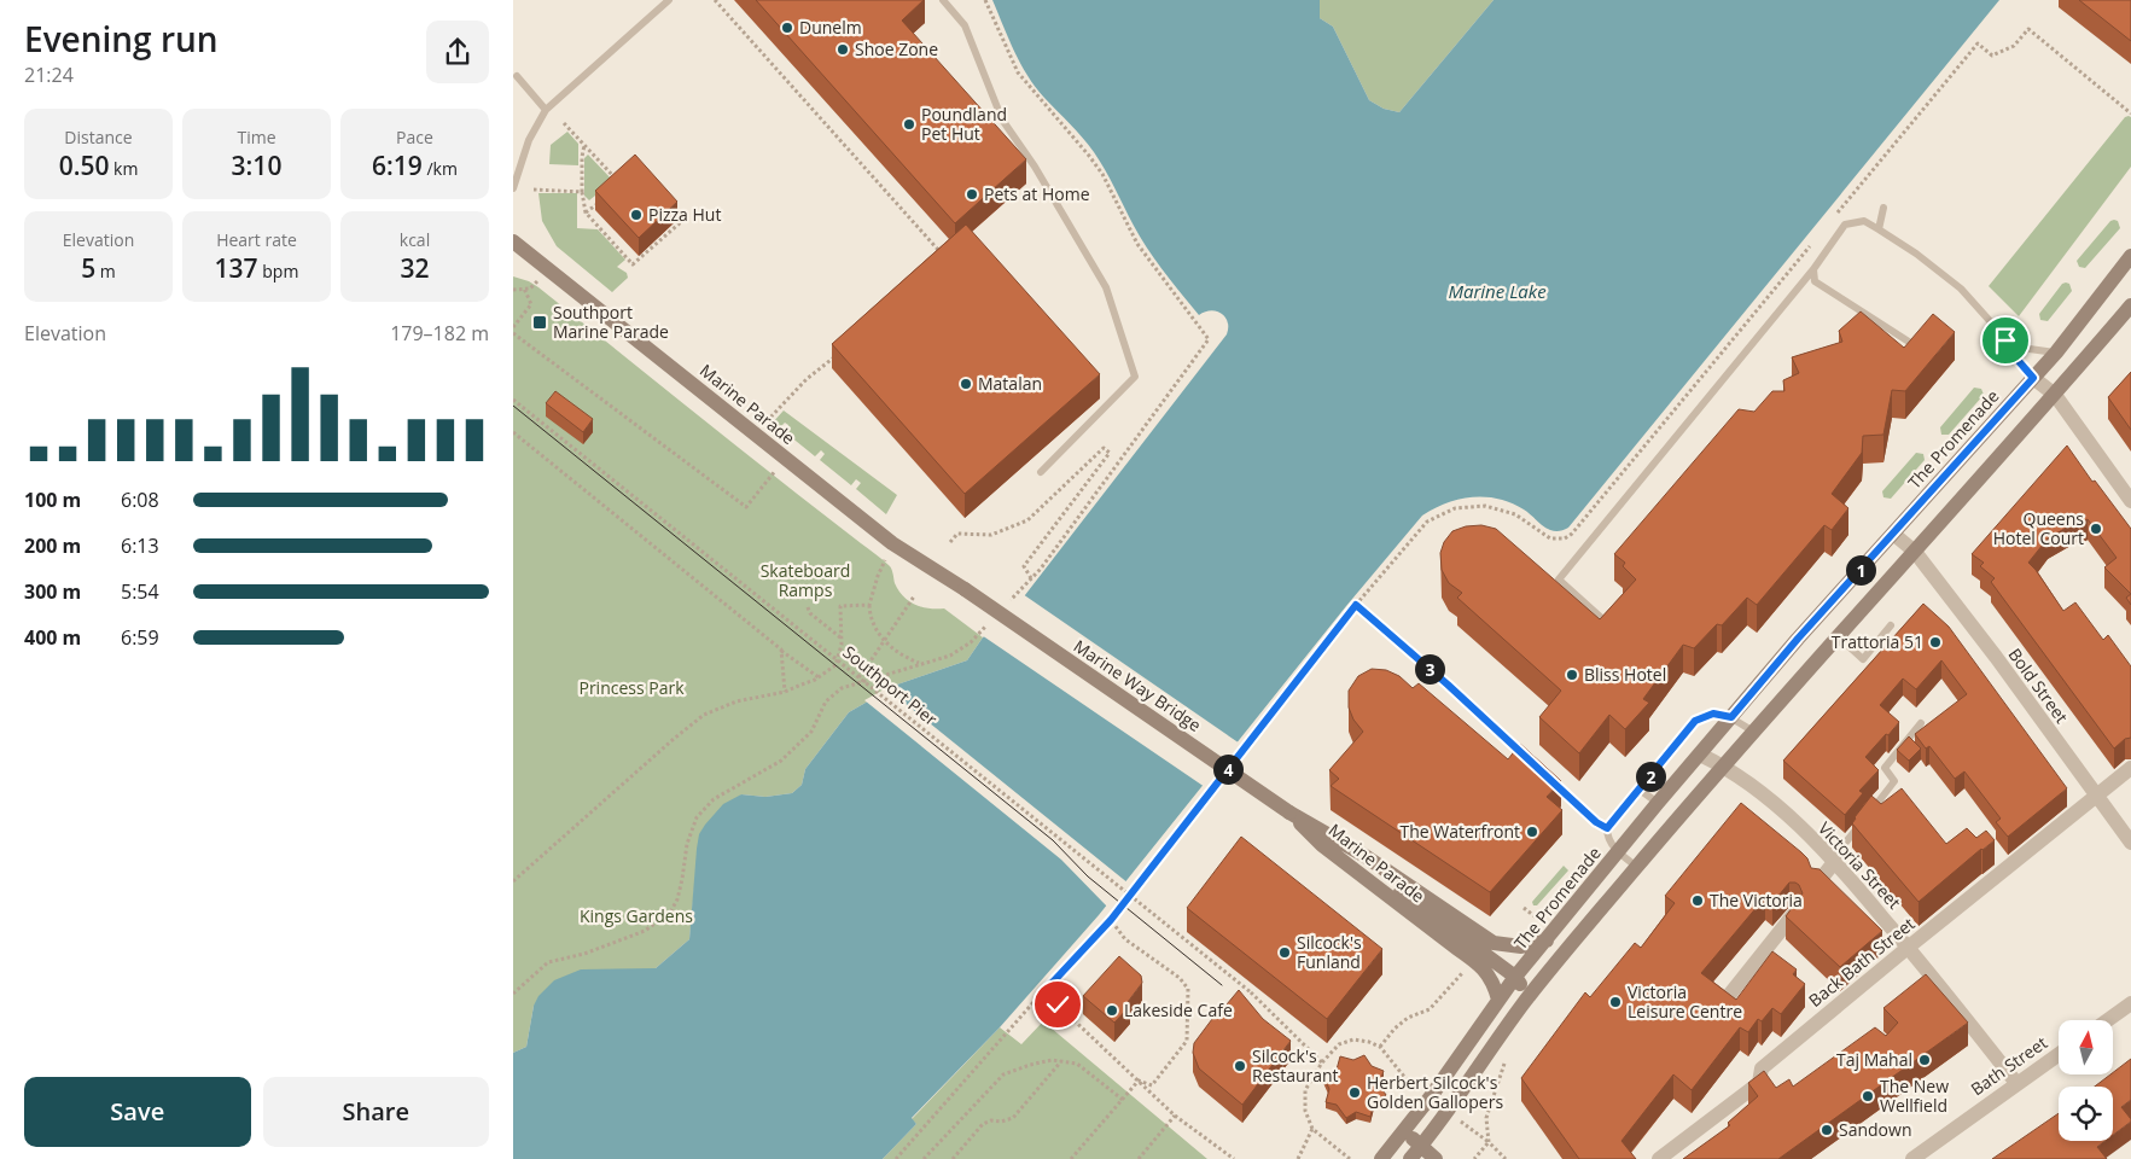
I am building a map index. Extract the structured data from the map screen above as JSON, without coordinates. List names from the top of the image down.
{
  "streets": {
    "main road": ["Marine Parade", "The Promenade", "Marine Way Bridge"],
    "street": [
      "Bold Street",
      "Victoria Street",
      "Back Bath Street",
      "Bath Street"
    ],
    "path": ["Southport Pier"]
  },
  "crossings": [
    ["Marine Parade", "The Promenade"],
    ["Marine Parade", "Marine Way Bridge"],
    ["The Promenade", "Victoria Street"],
    ["Bold Street", "Back Bath Street"],
    ["Victoria Street", "Back Bath Street"],
    ["Victoria Street", "Bath Street"]
  ],
  "water": ["Marine Lake"],
  "parks": ["Skateboard Ramps", "Princess Park", "Kings Gardens"],
  "places": {
    "other": [
      "Dunelm",
      "Shoe Zone",
      "Poundland Pet Hut",
      "Pets at Home",
      "Pizza Hut",
      "Matalan",
      "Queens Hotel Court",
      "Trattoria 51",
      "Bliss Hotel",
      "The Waterfront",
      "The Victoria",
      "Silcock's Funland",
      "Victoria Leisure Centre",
      "Lakeside Cafe",
      "Taj Mahal",
      "Silcock's Restaurant",
      "Herbert Silcock's Golden Gallopers",
      "The New Wellfield",
      "Sandown"
    ],
    "transit": ["Southport Marine Parade"]
  },
  "north": "top",
  "page": {
    "heading": ["Evening run", "21:24"],
    "stats": [
      ["Distance", "0.50 km"],
      ["Time", "3:10"],
      ["Pace", "6:19 /km"],
      ["Elevation", "5 m"],
      ["Heart rate", "137 bpm"],
      ["kcal", "32"]
    ],
    "chart": ["Elevation", "179–182 m"],
    "list": [
      {
        "name": "100 m",
        "note": "6:08"
      },
      {
        "name": "200 m",
        "note": "6:13"
      },
      {
        "name": "300 m",
        "note": "5:54"
      },
      {
        "name": "400 m",
        "note": "6:59"
      }
    ],
    "pins": [
      "1",
      "3",
      "4",
      "2"
    ],
    "buttons": ["Save", "Share"]
  }
}
